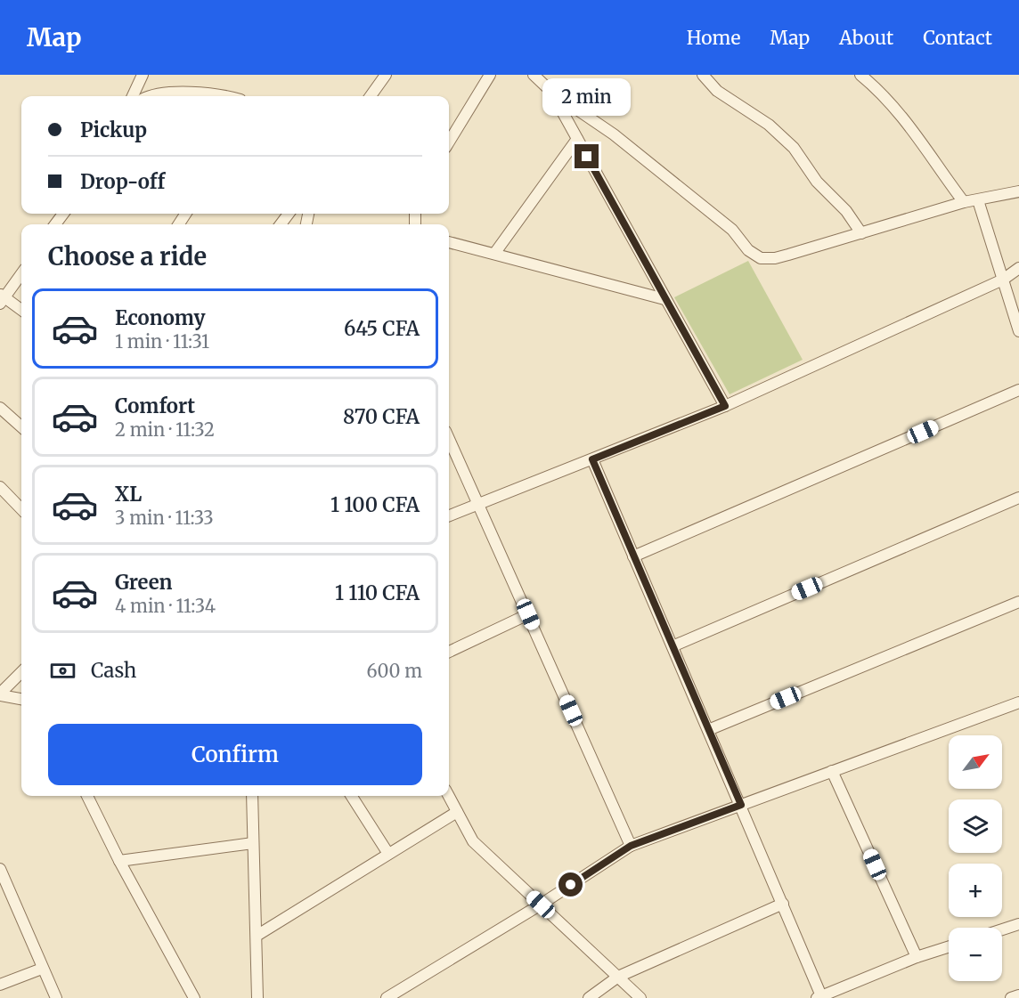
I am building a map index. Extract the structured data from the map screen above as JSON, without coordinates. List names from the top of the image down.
{
  "north": "top right",
  "page": {
    "header": "Map",
    "nav": [
      "Home",
      "Map",
      "About",
      "Contact"
    ],
    "bubble": "2 min",
    "banner": ["Pickup", "Drop-off"],
    "heading": "Choose a ride",
    "list": [
      {
        "name": "Economy",
        "note": "1 min · 11:31",
        "value": "645 CFA"
      },
      {
        "name": "Comfort",
        "note": "2 min · 11:32",
        "value": "870 CFA"
      },
      {
        "name": "XL",
        "note": "3 min · 11:33",
        "value": "1 100 CFA"
      },
      {
        "name": "Green",
        "note": "4 min · 11:34",
        "value": "1 110 CFA"
      }
    ],
    "pay": ["Cash", "600 m"],
    "buttons": "Confirm",
    "map_buttons": ["+", "−"]
  }
}
